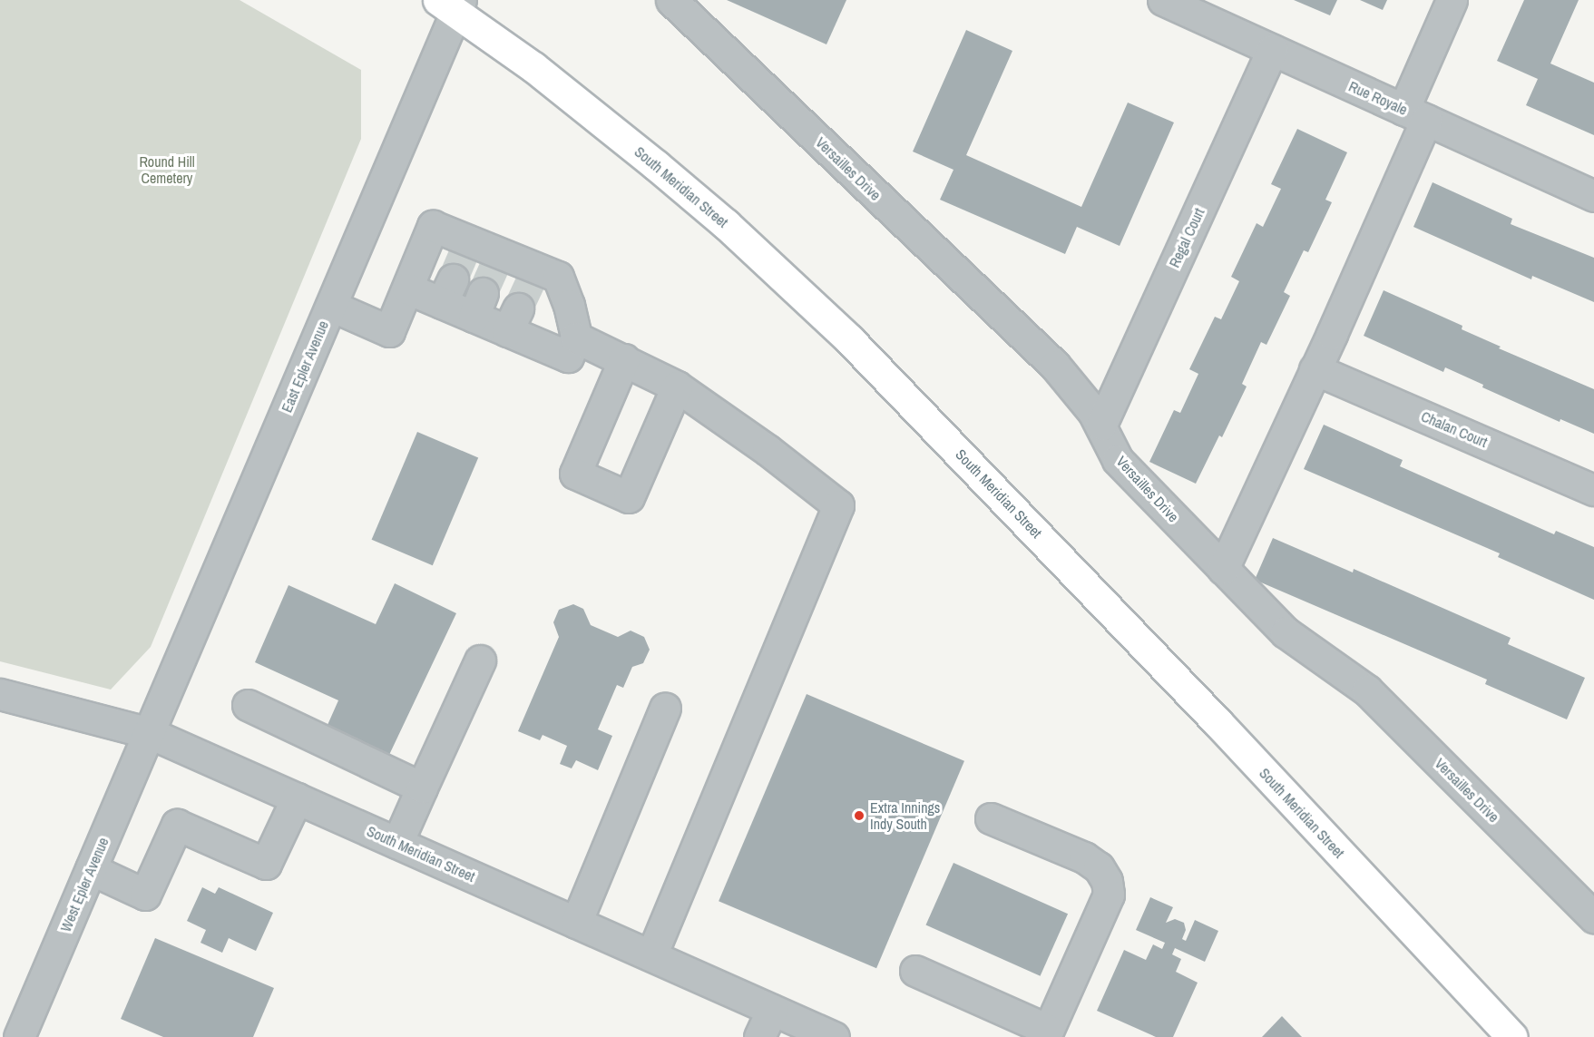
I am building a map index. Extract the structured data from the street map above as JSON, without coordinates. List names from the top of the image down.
{
  "streets": {
    "main road": ["South Meridian Street"],
    "street": [
      "Rue Royale",
      "Versailles Drive",
      "Regal Court",
      "East Epler Avenue",
      "Chalan Court",
      "West Epler Avenue"
    ]
  },
  "crossings": [
    ["Rue Royale", "Regal Court"],
    ["Versailles Drive", "Regal Court"],
    ["South Meridian Street", "East Epler Avenue"],
    ["South Meridian Street", "West Epler Avenue"],
    ["East Epler Avenue", "West Epler Avenue"]
  ],
  "parks": ["Round Hill Cemetery"],
  "places": ["Extra Innings Indy South"]
}
